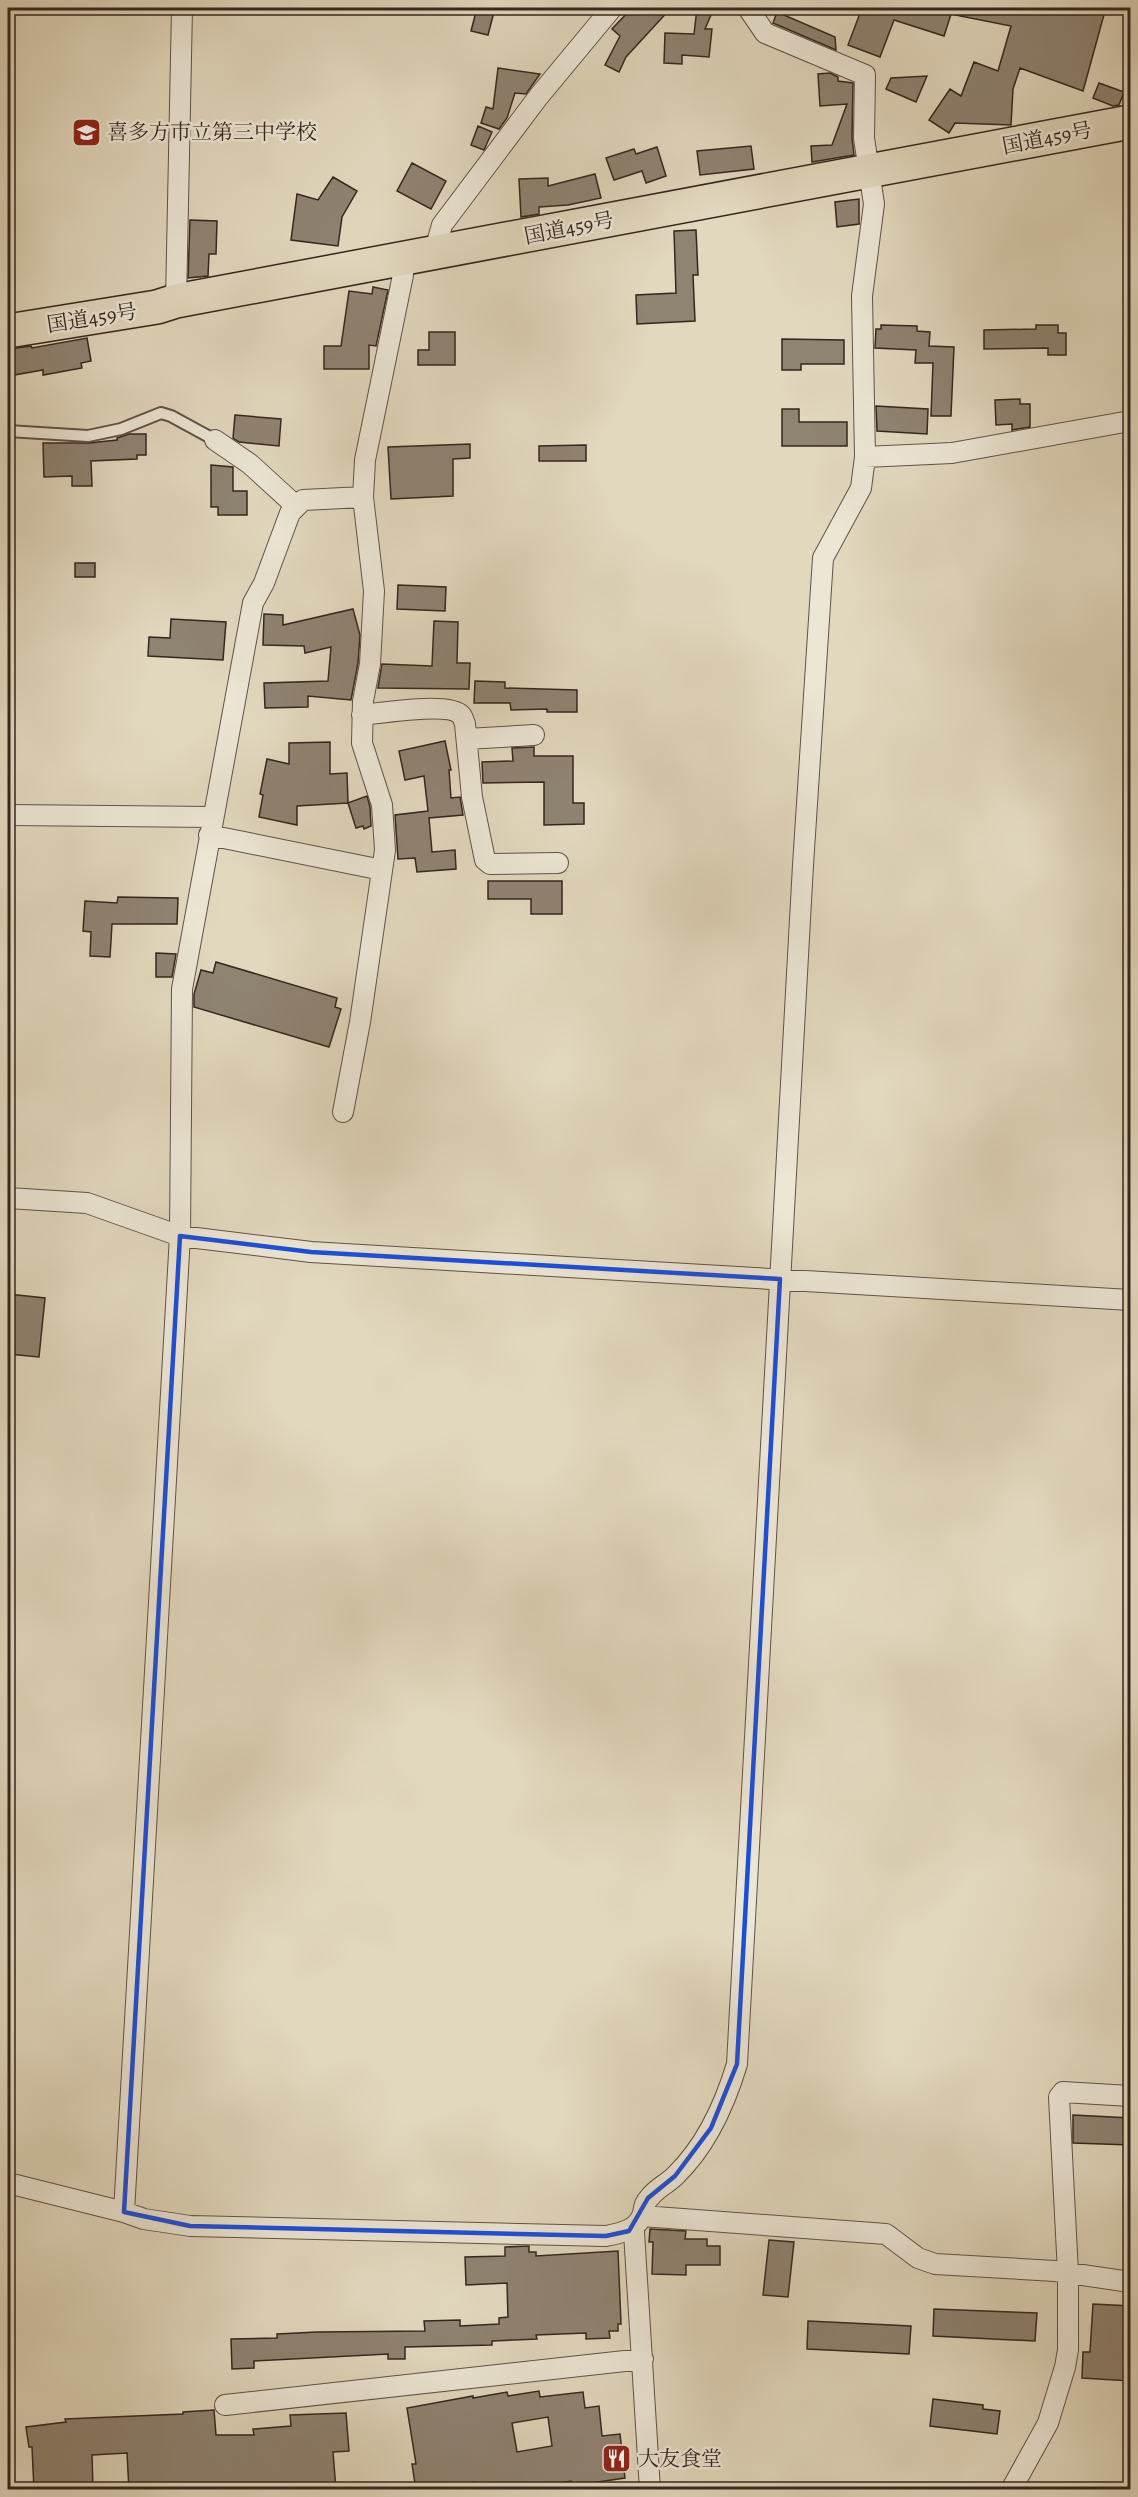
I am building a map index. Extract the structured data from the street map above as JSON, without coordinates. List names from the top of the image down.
{
  "streets": {
    "highway": ["国道459号"]
  },
  "places": {
    "school or university": ["喜多方市立第三中学校"],
    "restaurant": ["大友食堂"]
  }
}
